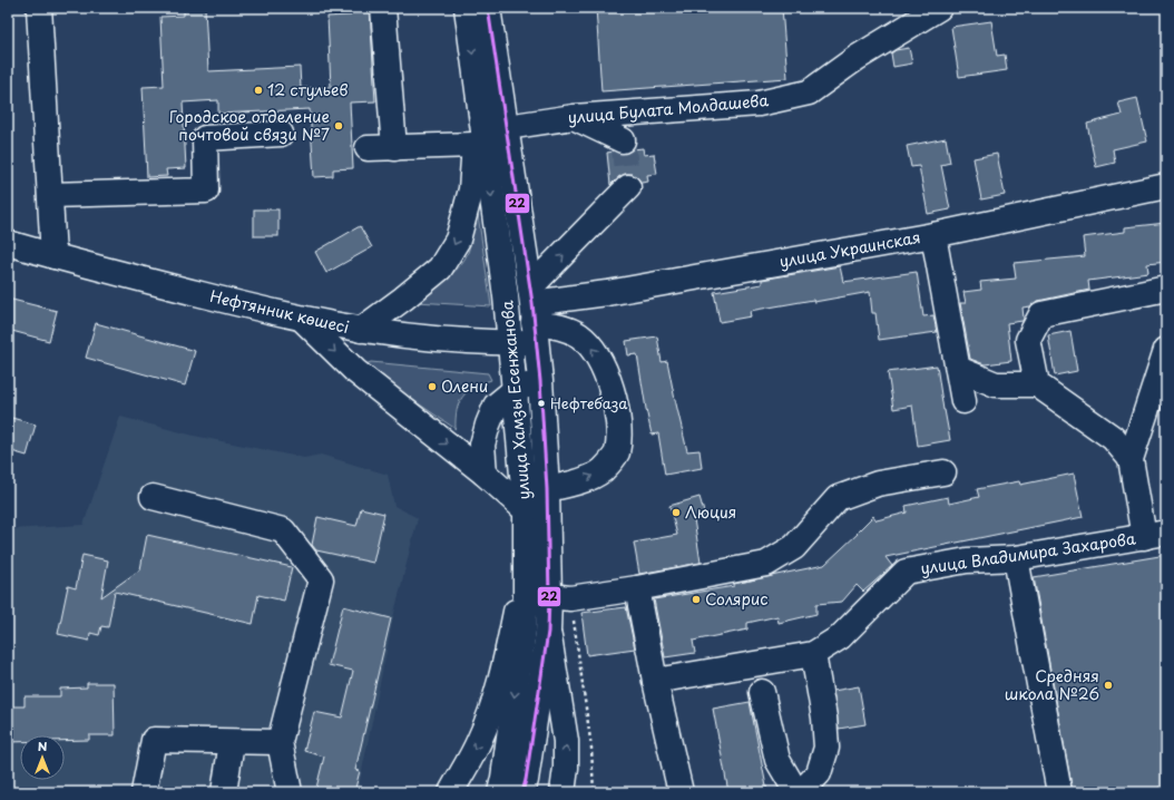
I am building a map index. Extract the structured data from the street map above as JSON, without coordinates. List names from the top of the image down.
{
  "streets": {
    "street": [
      "улица Булата Молдашева",
      "улица Украинская",
      "Нефтянник көшесі",
      "улица Хамзы Есенжанова",
      "улица Владимира Захарова"
    ]
  },
  "crossings": [
    ["улица Булата Молдашева", "улица Хамзы Есенжанова"],
    ["улица Украинская", "Нефтянник көшесі"],
    ["улица Украинская", "улица Хамзы Есенжанова"],
    ["Нефтянник көшесі", "улица Хамзы Есенжанова"]
  ],
  "places": [
    "12 стульев",
    "Городское отделение почтовой связи №7",
    "Олени",
    "Нефтебаза",
    "Люция",
    "Солярис",
    "Средняя школа №26"
  ],
  "lines": ["transit line 22"],
  "north": "top"
}
